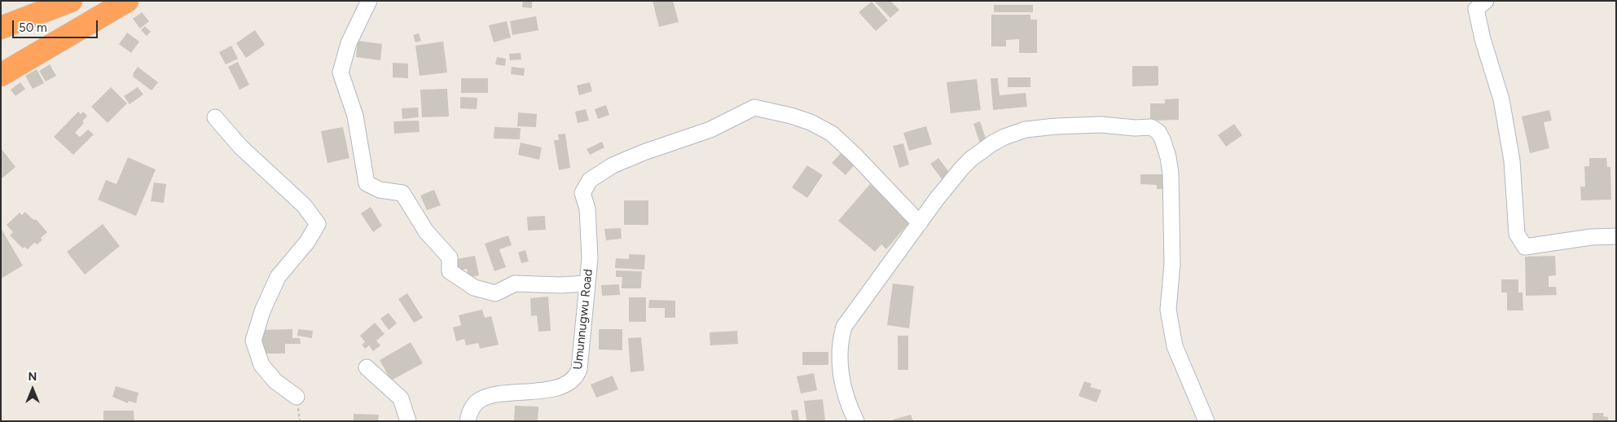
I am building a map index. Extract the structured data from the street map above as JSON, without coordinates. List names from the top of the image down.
{
  "streets": {
    "street": ["Umunnugwu Road"]
  },
  "scale_bar": "50 m",
  "north": "top"
}
